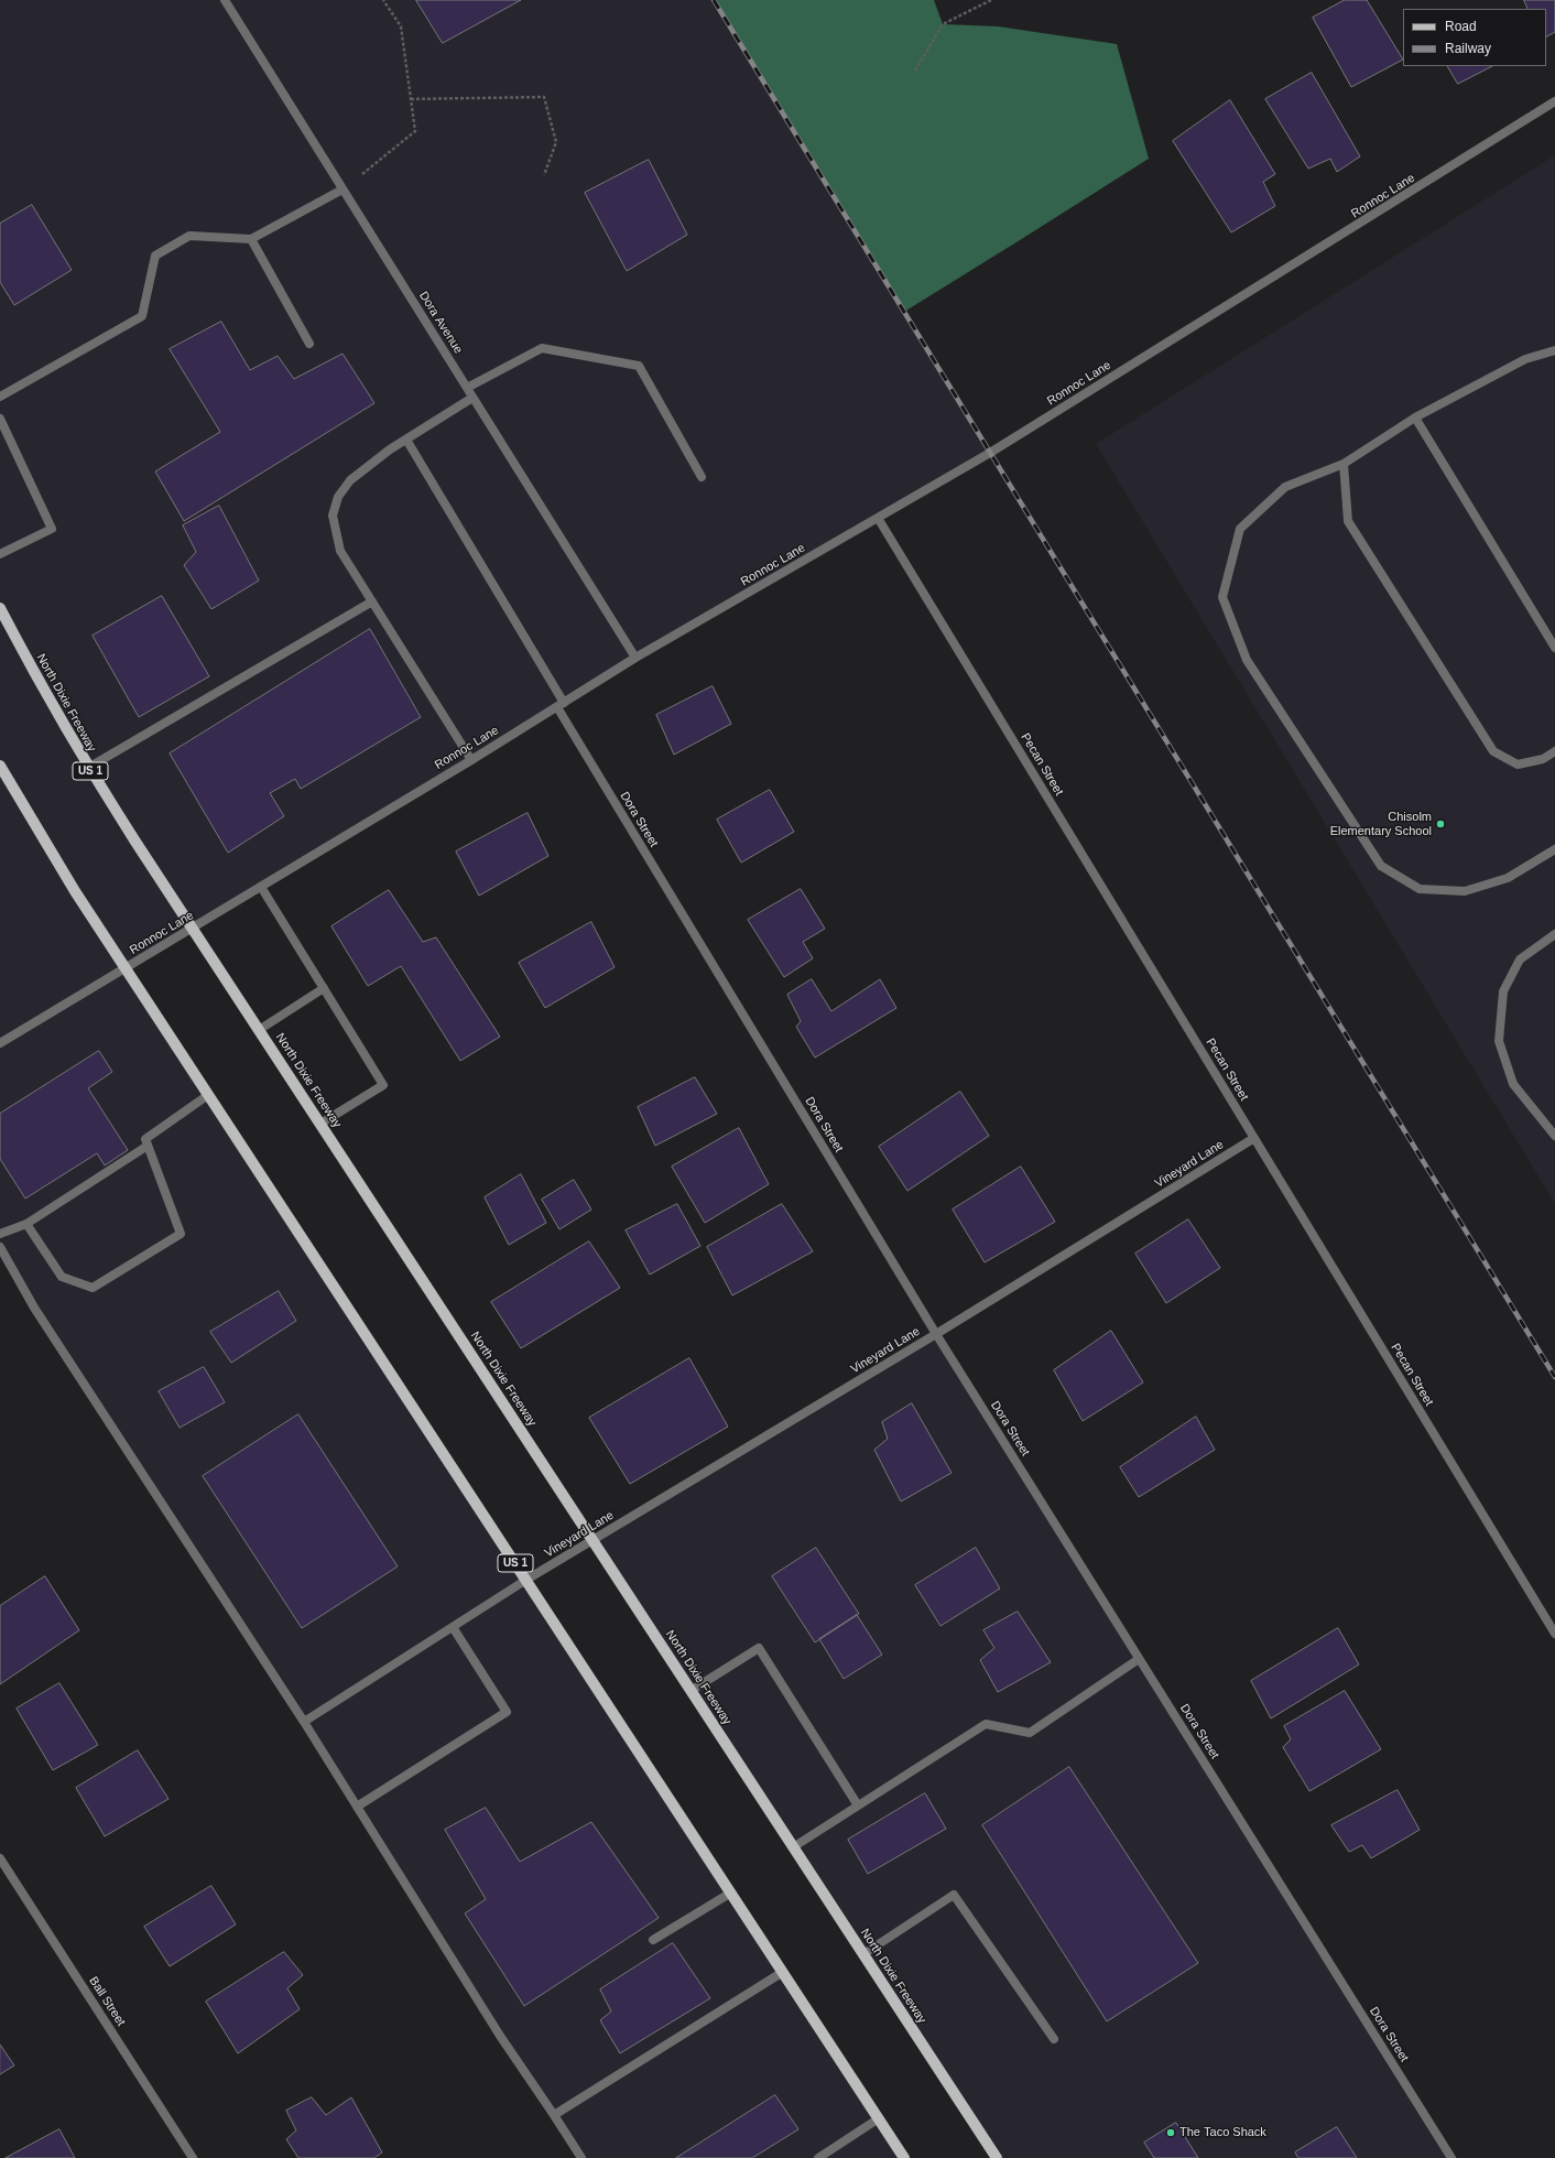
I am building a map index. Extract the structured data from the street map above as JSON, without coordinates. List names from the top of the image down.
{
  "streets": {
    "main road": ["North Dixie Freeway", "US 1"],
    "street": [
      "Ronnoc Lane",
      "Dora Avenue",
      "Pecan Street",
      "Dora Street",
      "Vineyard Lane",
      "Ball Street"
    ]
  },
  "crossings": [
    ["Ronnoc Lane", "Dora Avenue"],
    ["Ronnoc Lane", "North Dixie Freeway"],
    ["Ronnoc Lane", "Pecan Street"],
    ["Ronnoc Lane", "US 1"],
    ["Ronnoc Lane", "Dora Street"],
    ["North Dixie Freeway", "Vineyard Lane"],
    ["Pecan Street", "Vineyard Lane"],
    ["US 1", "Vineyard Lane"],
    ["Dora Street", "Vineyard Lane"]
  ],
  "places": ["Chisolm Elementary School", "The Taco Shack"],
  "legend": ["Road", "Railway"]
}
